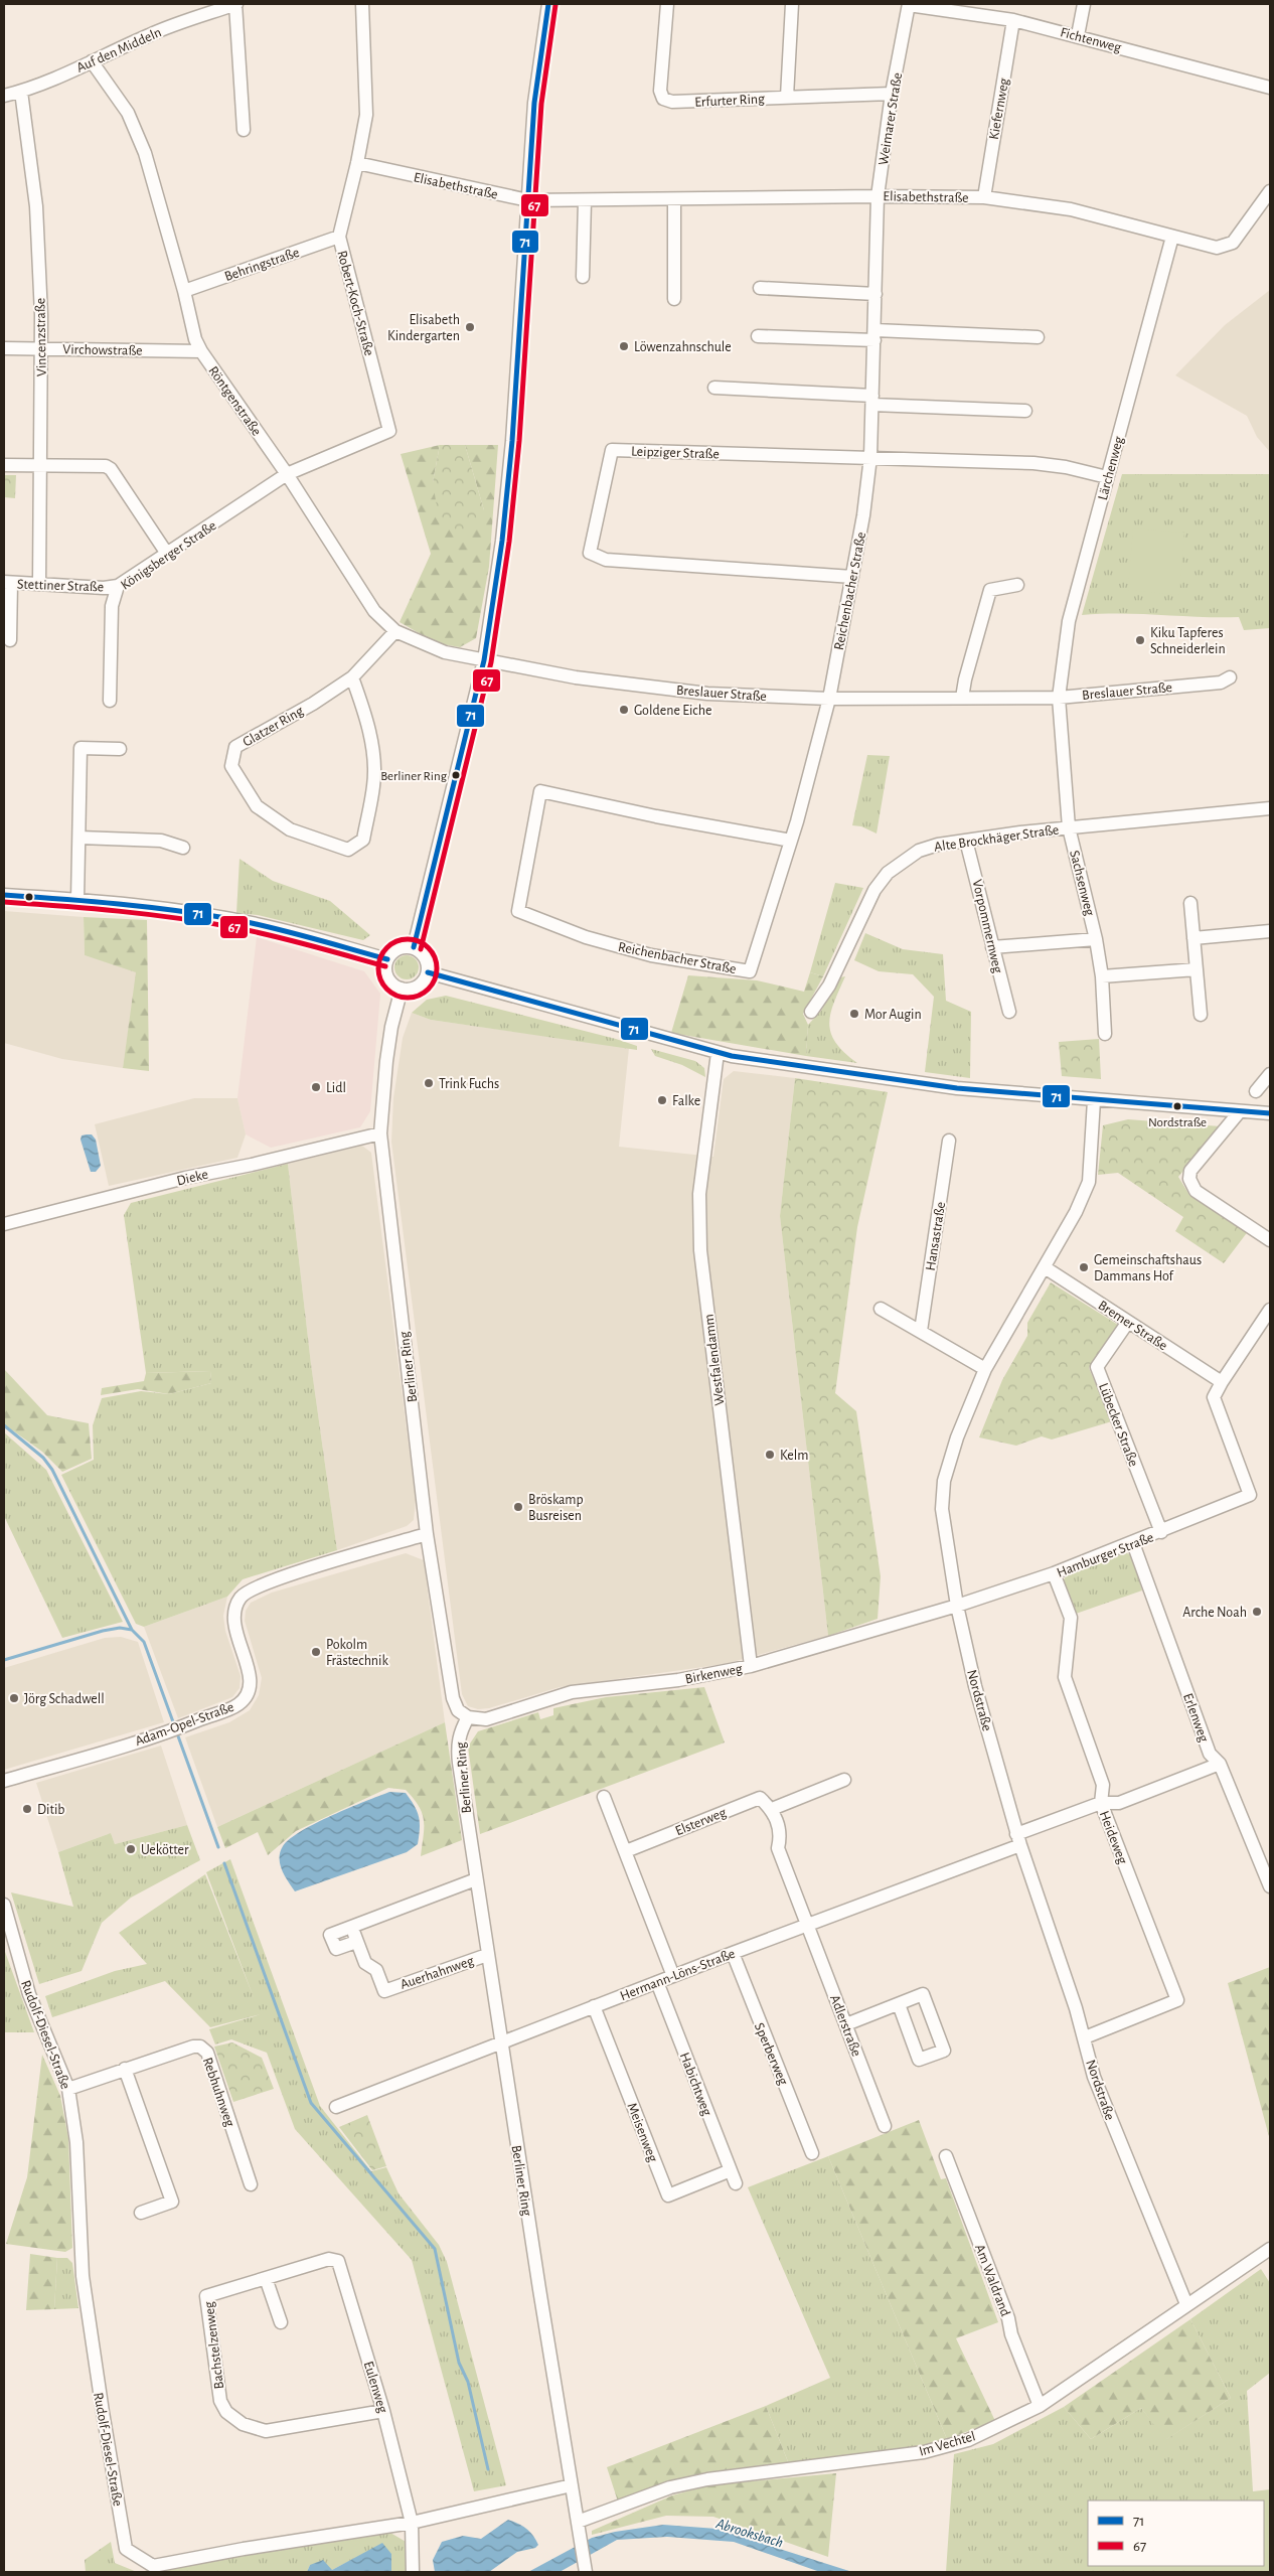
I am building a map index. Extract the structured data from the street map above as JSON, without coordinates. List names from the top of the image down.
{
  "streets": {
    "street": [
      "Fichtenweg",
      "Auf den Middeln",
      "Erfurter Ring",
      "Kiefernweg",
      "Weimarer Straße",
      "Elisabethstraße",
      "Behringstraße",
      "Robert-Koch-Straße",
      "Vincenzstraße",
      "Virchowstraße",
      "Röntgenstraße",
      "Leipziger Straße",
      "Lärchenweg",
      "Königsberger Straße",
      "Stettiner Straße",
      "Reichenbacher Straße",
      "Breslauer Straße",
      "Glatzer Ring",
      "Alte Brockhäger Straße",
      "Sachsenweg",
      "Vorpommernweg",
      "Dieke",
      "Hansastraße",
      "Bremer Straße",
      "Westfalendamm",
      "Berliner Ring",
      "Lübecker Straße",
      "Hamburger Straße",
      "Birkenweg",
      "Nordstraße",
      "Erlenweg",
      "Adam-Opel-Straße",
      "Elsterweg",
      "Heideweg",
      "Auerhahnweg",
      "Hermann-Löns-Straße",
      "Adlerstraße",
      "Rudolf-Diesel-Straße",
      "Sperberweg",
      "Habichtweg",
      "Rebhuhnweg",
      "Meisenweg",
      "Am Waldrand",
      "Bachstelzenweg",
      "Eulenweg",
      "Im Vechtel"
    ]
  },
  "crossings": [
    ["Fichtenweg", "Kiefernweg"],
    ["Fichtenweg", "Weimarer Straße"],
    ["Auf den Middeln", "Vincenzstraße"],
    ["Auf den Middeln", "Röntgenstraße"],
    ["Erfurter Ring", "Weimarer Straße"],
    ["Kiefernweg", "Elisabethstraße"],
    ["Weimarer Straße", "Elisabethstraße"],
    ["Weimarer Straße", "Leipziger Straße"],
    ["Weimarer Straße", "Reichenbacher Straße"],
    ["Elisabethstraße", "Robert-Koch-Straße"],
    ["Elisabethstraße", "Lärchenweg"],
    ["Behringstraße", "Robert-Koch-Straße"],
    ["Behringstraße", "Röntgenstraße"],
    ["Robert-Koch-Straße", "Röntgenstraße"],
    ["Robert-Koch-Straße", "Königsberger Straße"],
    ["Vincenzstraße", "Virchowstraße"],
    ["Vincenzstraße", "Stettiner Straße"],
    ["Virchowstraße", "Röntgenstraße"],
    ["Röntgenstraße", "Königsberger Straße"],
    ["Röntgenstraße", "Breslauer Straße"],
    ["Röntgenstraße", "Glatzer Ring"],
    ["Leipziger Straße", "Lärchenweg"],
    ["Leipziger Straße", "Reichenbacher Straße"],
    ["Lärchenweg", "Breslauer Straße"],
    ["Lärchenweg", "Alte Brockhäger Straße"],
    ["Lärchenweg", "Sachsenweg"],
    ["Königsberger Straße", "Stettiner Straße"],
    ["Reichenbacher Straße", "Breslauer Straße"],
    ["Alte Brockhäger Straße", "Sachsenweg"],
    ["Alte Brockhäger Straße", "Vorpommernweg"],
    ["Dieke", "Berliner Ring"],
    ["Bremer Straße", "Lübecker Straße"],
    ["Bremer Straße", "Hamburger Straße"],
    ["Bremer Straße", "Nordstraße"],
    ["Westfalendamm", "Birkenweg"],
    ["Berliner Ring", "Birkenweg"],
    ["Berliner Ring", "Adam-Opel-Straße"],
    ["Berliner Ring", "Auerhahnweg"],
    ["Berliner Ring", "Hermann-Löns-Straße"],
    ["Berliner Ring", "Rudolf-Diesel-Straße"],
    ["Berliner Ring", "Im Vechtel"],
    ["Lübecker Straße", "Hamburger Straße"],
    ["Hamburger Straße", "Birkenweg"],
    ["Hamburger Straße", "Nordstraße"],
    ["Hamburger Straße", "Erlenweg"],
    ["Hamburger Straße", "Heideweg"],
    ["Birkenweg", "Nordstraße"],
    ["Nordstraße", "Heideweg"],
    ["Nordstraße", "Hermann-Löns-Straße"],
    ["Nordstraße", "Im Vechtel"],
    ["Erlenweg", "Hermann-Löns-Straße"],
    ["Heideweg", "Hermann-Löns-Straße"],
    ["Hermann-Löns-Straße", "Adlerstraße"],
    ["Hermann-Löns-Straße", "Sperberweg"],
    ["Hermann-Löns-Straße", "Habichtweg"],
    ["Hermann-Löns-Straße", "Meisenweg"],
    ["Rudolf-Diesel-Straße", "Rebhuhnweg"],
    ["Rudolf-Diesel-Straße", "Eulenweg"],
    ["Habichtweg", "Meisenweg"],
    ["Am Waldrand", "Im Vechtel"],
    ["Bachstelzenweg", "Eulenweg"]
  ],
  "water": ["Abrooksbach"],
  "places": [
    "Elisabeth Kindergarten",
    "Löwenzahnschule",
    "Kiku Tapferes Schneiderlein",
    "Goldene Eiche",
    "Berliner Ring",
    "Mor Augin",
    "Trink Fuchs",
    "Lidl",
    "Falke",
    "Nordstraße",
    "Gemeinschaftshaus Dammans Hof",
    "Kelm",
    "Bröskamp Busreisen",
    "Arche Noah",
    "Pokolm Frästechnik",
    "Jörg Schadwell",
    "Ditib",
    "Uekötter"
  ],
  "lines": ["transit line 71", "transit line 67"],
  "legend": ["71", "67"]
}
